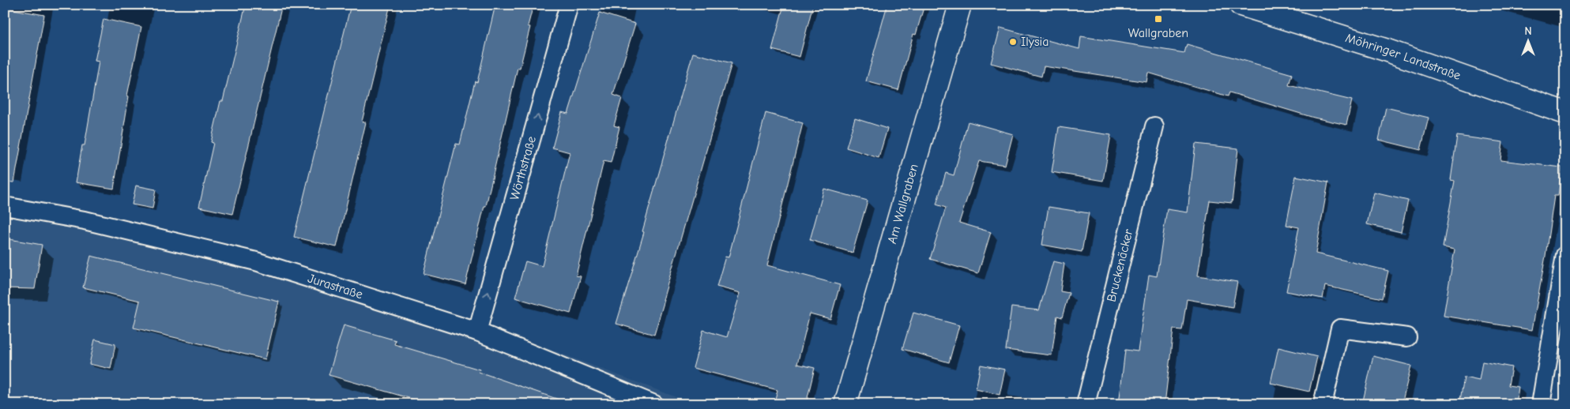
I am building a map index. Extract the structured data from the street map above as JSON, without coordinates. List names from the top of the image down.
{
  "streets": {
    "street": [
      "Möhringer Landstraße",
      "Wörthstraße",
      "Am Wallgraben",
      "Bruckenäcker",
      "Jurastraße"
    ]
  },
  "crossings": [
    ["Wörthstraße", "Jurastraße"]
  ],
  "one_way": ["Wörthstraße"],
  "places": {
    "transit": ["Wallgraben"],
    "other": ["Ilysia"]
  },
  "north": "top"
}
